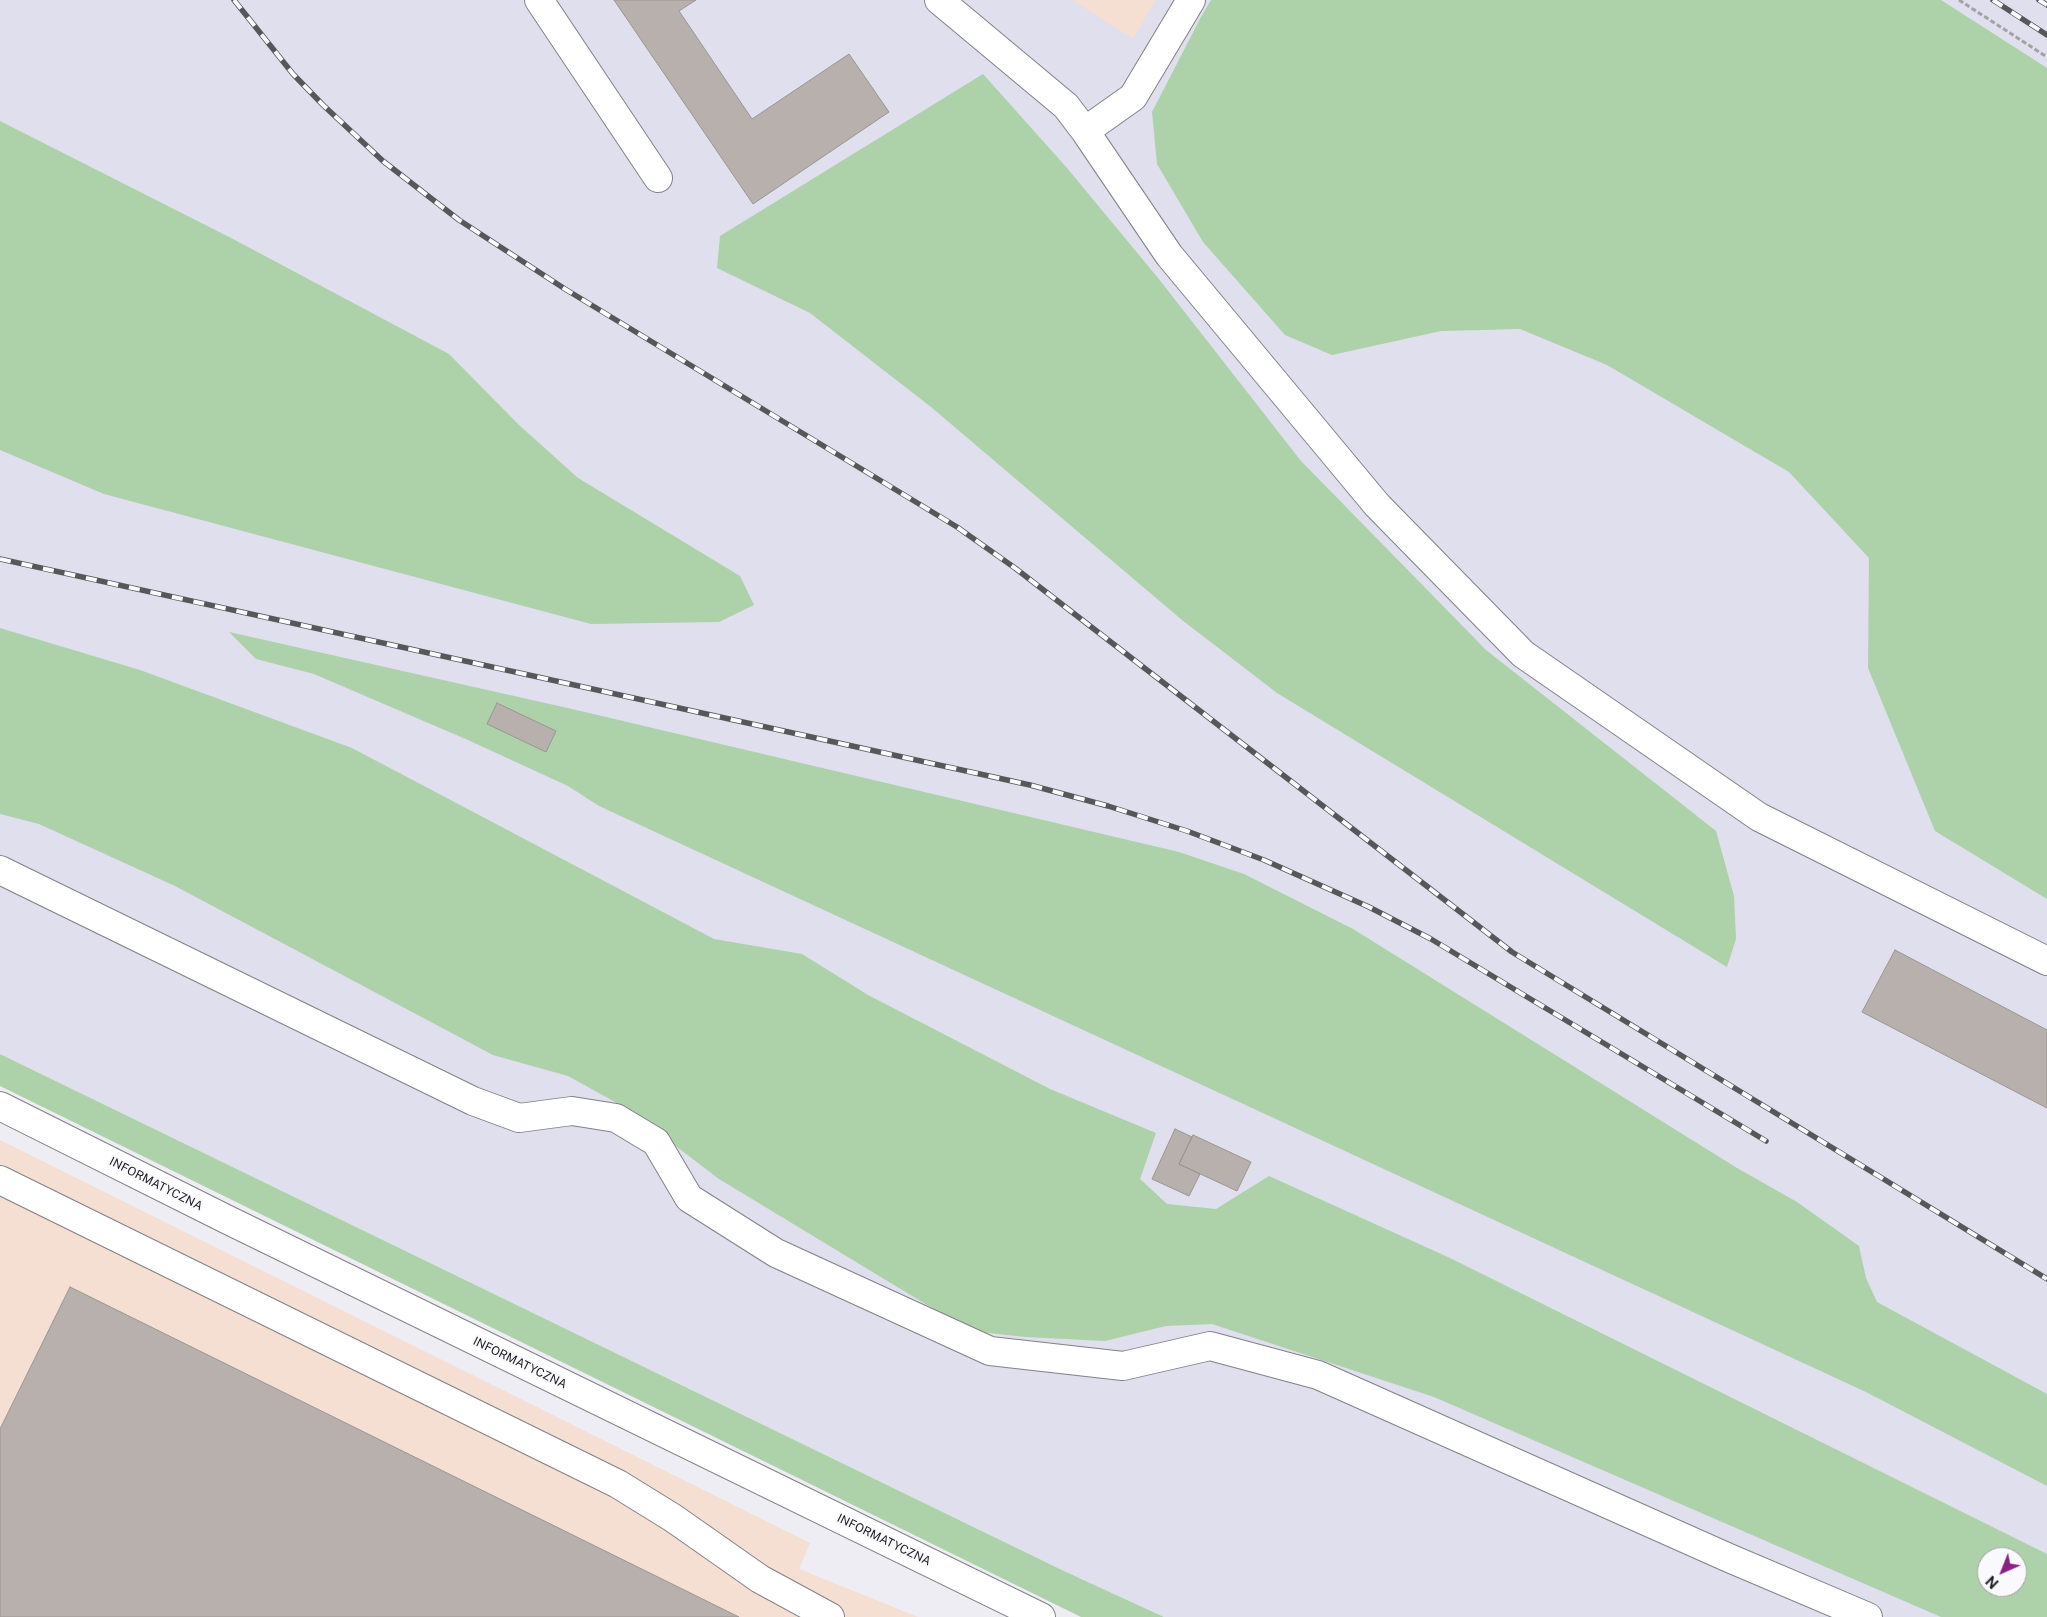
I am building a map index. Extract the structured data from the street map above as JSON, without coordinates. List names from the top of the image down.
{
  "streets": {
    "street": ["INFORMATYCZNA"]
  },
  "north": "bottom left"
}
